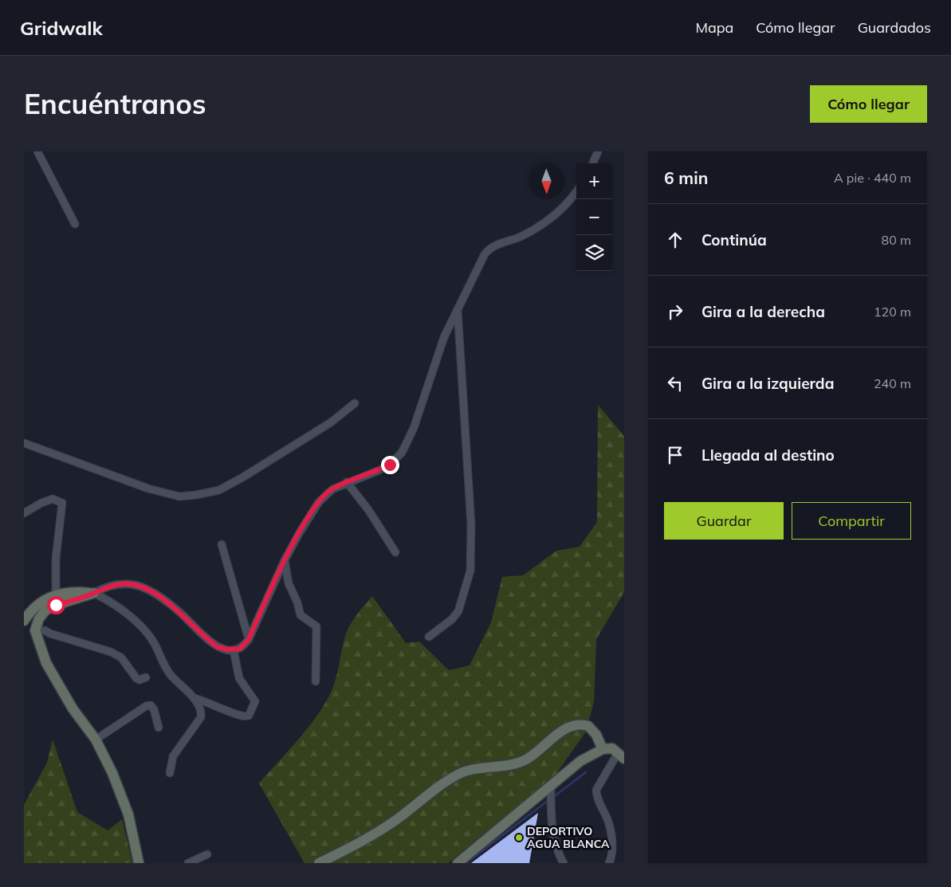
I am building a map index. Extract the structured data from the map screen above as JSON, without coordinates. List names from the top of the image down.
{
  "places": ["DEPORTIVO AGUA BLANCA"],
  "north": "bottom",
  "page": {
    "header": "Gridwalk",
    "nav": ["Mapa", "Cómo llegar", "Guardados"],
    "buttons": [
      "Cómo llegar",
      ["Guardar", "Compartir"]
    ],
    "title": "Encuéntranos",
    "heading": ["6 min", "A pie · 440 m"],
    "map_buttons": ["+", "−"],
    "list": [
      ["Continúa", "80 m"],
      ["Gira a la derecha", "120 m"],
      ["Gira a la izquierda", "240 m"],
      "Llegada al destino"
    ]
  }
}
